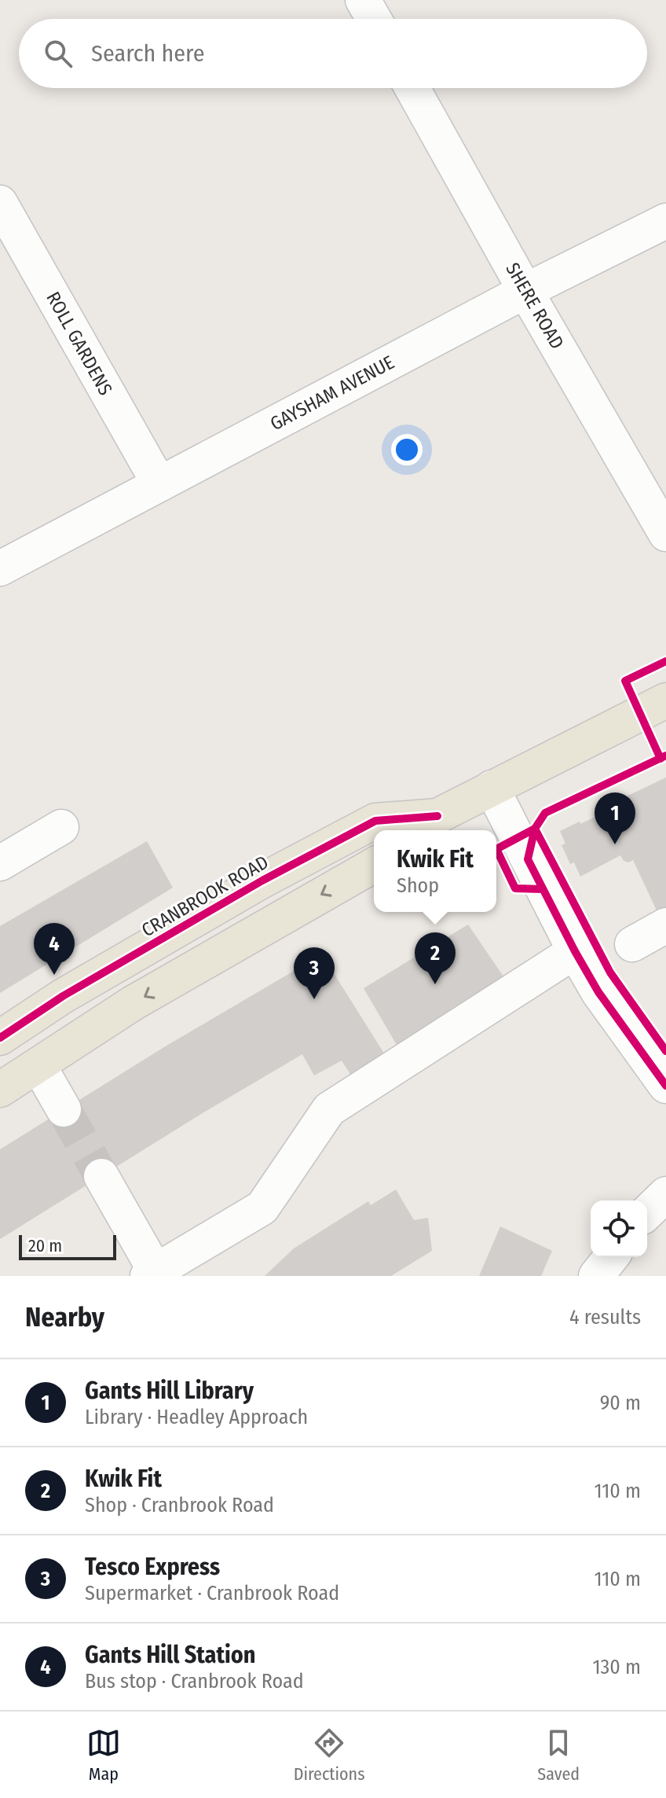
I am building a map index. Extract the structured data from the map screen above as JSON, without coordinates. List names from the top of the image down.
{
  "streets": {
    "main road": ["CRANBROOK ROAD"],
    "street": ["SHERE ROAD", "ROLL GARDENS", "GAYSHAM AVENUE"]
  },
  "crossings": [
    ["SHERE ROAD", "GAYSHAM AVENUE"],
    ["ROLL GARDENS", "GAYSHAM AVENUE"]
  ],
  "scale_bar": "20 m",
  "page": {
    "search": "Search here",
    "pins": [
      "1",
      "4",
      "2",
      "3"
    ],
    "popup": ["Kwik Fit", "Shop"],
    "scale": "20 m",
    "heading": ["Nearby", "4 results"],
    "list": [
      {
        "mark": "1",
        "name": "Gants Hill Library",
        "note": "Library · Headley Approach",
        "value": "90 m"
      },
      {
        "mark": "2",
        "name": "Kwik Fit",
        "note": "Shop · Cranbrook Road",
        "value": "110 m"
      },
      {
        "mark": "3",
        "name": "Tesco Express",
        "note": "Supermarket · Cranbrook Road",
        "value": "110 m"
      },
      {
        "mark": "4",
        "name": "Gants Hill Station",
        "note": "Bus stop · Cranbrook Road",
        "value": "130 m"
      }
    ],
    "nav": ["Map", "Directions", "Saved"]
  }
}
